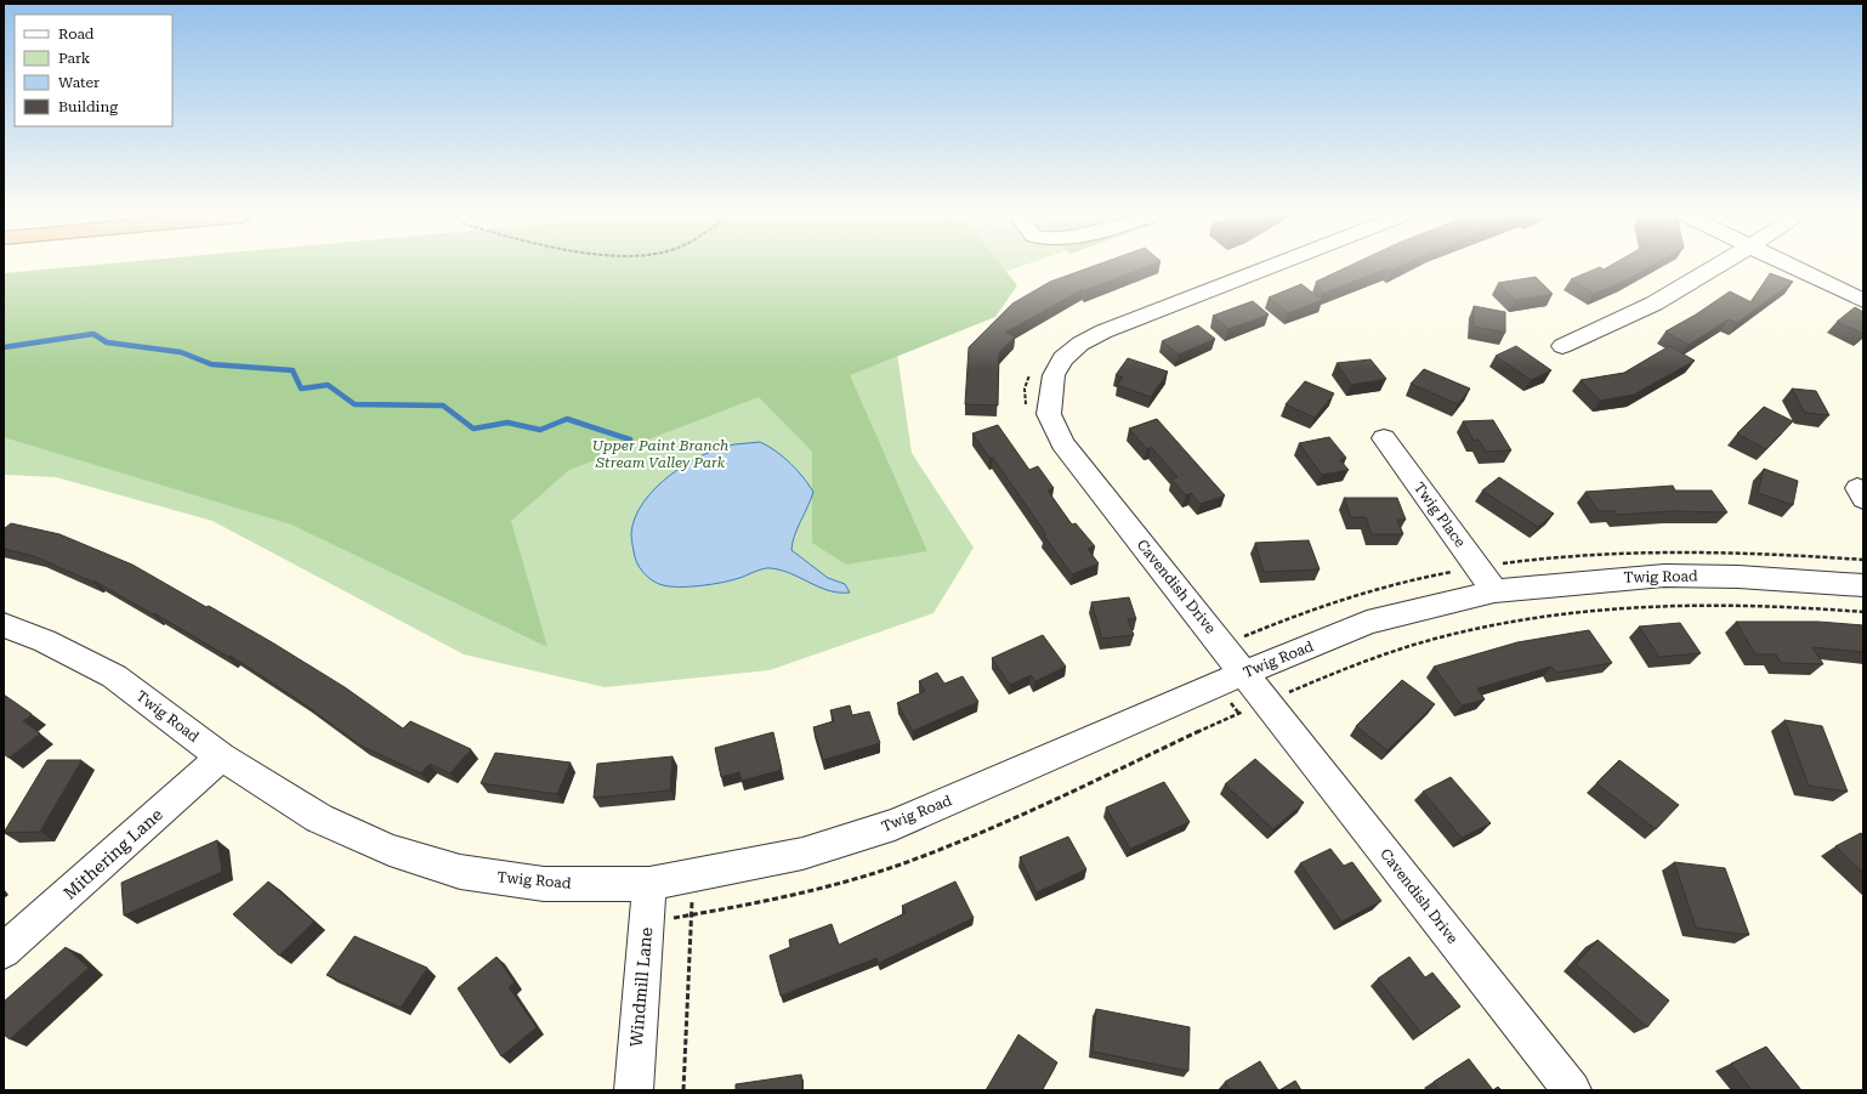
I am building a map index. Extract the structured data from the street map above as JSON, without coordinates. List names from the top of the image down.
{
  "streets": {
    "street": [
      "Twig Place",
      "Twig Road",
      "Cavendish Drive",
      "Mithering Lane",
      "Windmill Lane"
    ]
  },
  "crossings": [
    ["Twig Place", "Twig Road"],
    ["Twig Road", "Cavendish Drive"],
    ["Twig Road", "Mithering Lane"],
    ["Twig Road", "Windmill Lane"]
  ],
  "parks": ["Upper Paint Branch Stream Valley Park"],
  "legend": [
    "Road",
    "Park",
    "Water",
    "Building"
  ]
}
